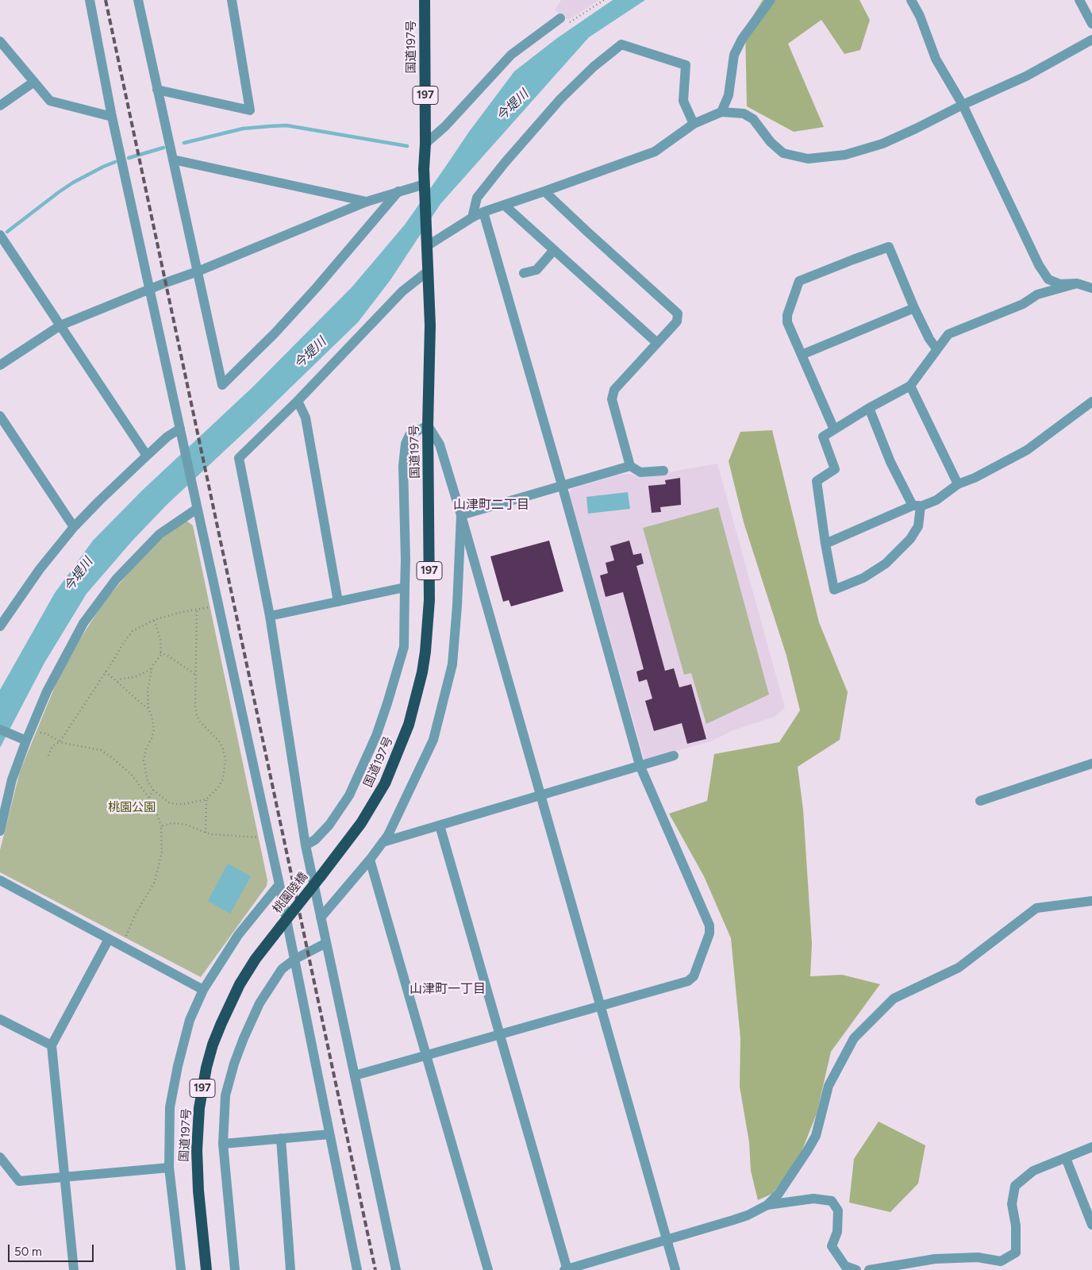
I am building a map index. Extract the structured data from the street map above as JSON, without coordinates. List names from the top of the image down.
{
  "streets": {
    "highway": ["国道197号", "197", "桃園陸橋"]
  },
  "crossings": [
    ["国道197号", "桃園陸橋"]
  ],
  "districts": ["山津町二丁目", "山津町一丁目"],
  "water": ["今堤川"],
  "parks": ["桃園公園"],
  "scale_bar": "50 m"
}
